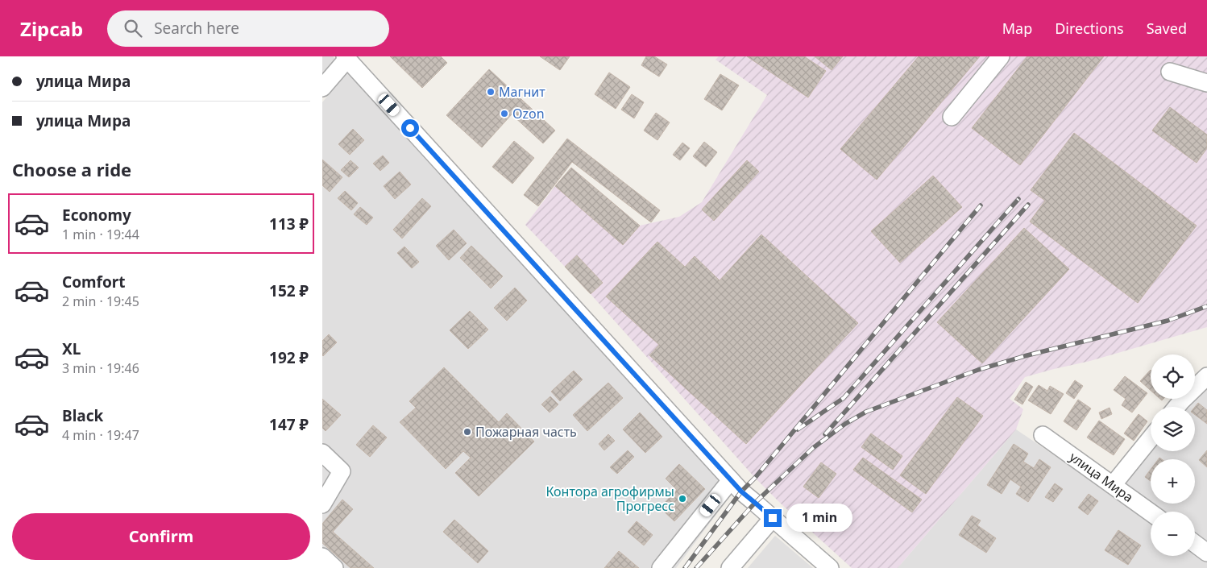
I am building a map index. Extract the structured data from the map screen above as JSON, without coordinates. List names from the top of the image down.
{
  "streets": {
    "street": ["улица Мира"]
  },
  "places": [
    "Магнит",
    "Ozon",
    "Пожарная часть",
    "Контора агрофирмы Прогресс"
  ],
  "page": {
    "header": "Zipcab",
    "search": "Search here",
    "nav": ["Map", "Directions", "Saved"],
    "banner": ["улица Мира", "улица Мира"],
    "heading": "Choose a ride",
    "list": [
      {
        "name": "Economy",
        "note": "1 min · 19:44",
        "value": "113 ₽"
      },
      {
        "name": "Comfort",
        "note": "2 min · 19:45",
        "value": "152 ₽"
      },
      {
        "name": "XL",
        "note": "3 min · 19:46",
        "value": "192 ₽"
      },
      {
        "name": "Black",
        "note": "4 min · 19:47",
        "value": "147 ₽"
      }
    ],
    "map_buttons": ["+", "−"],
    "bubble": "1 min",
    "buttons": "Confirm"
  }
}
